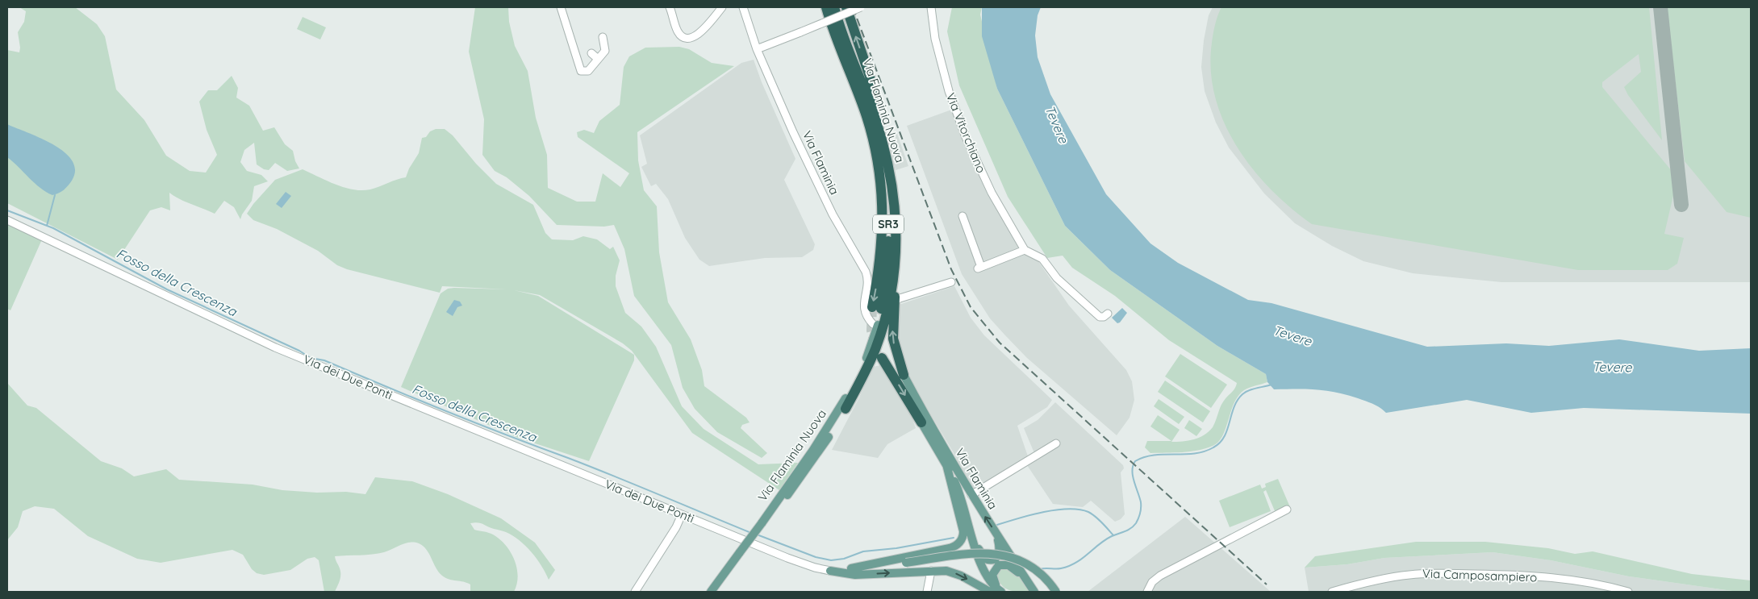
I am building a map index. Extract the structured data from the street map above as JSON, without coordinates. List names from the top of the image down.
{
  "streets": {
    "highway": ["Via Flaminia Nuova", "SR3"],
    "main road": ["Via Flaminia"],
    "street": ["Via Vitorchiano", "Via dei Due Ponti", "Via Camposampiero"]
  },
  "crossings": [
    ["Via Flaminia Nuova", "Via Flaminia"],
    ["Via Flaminia Nuova", "SR3"],
    ["Via Flaminia", "SR3"]
  ],
  "water": ["Tevere", "Fosso della Crescenza"]
}
